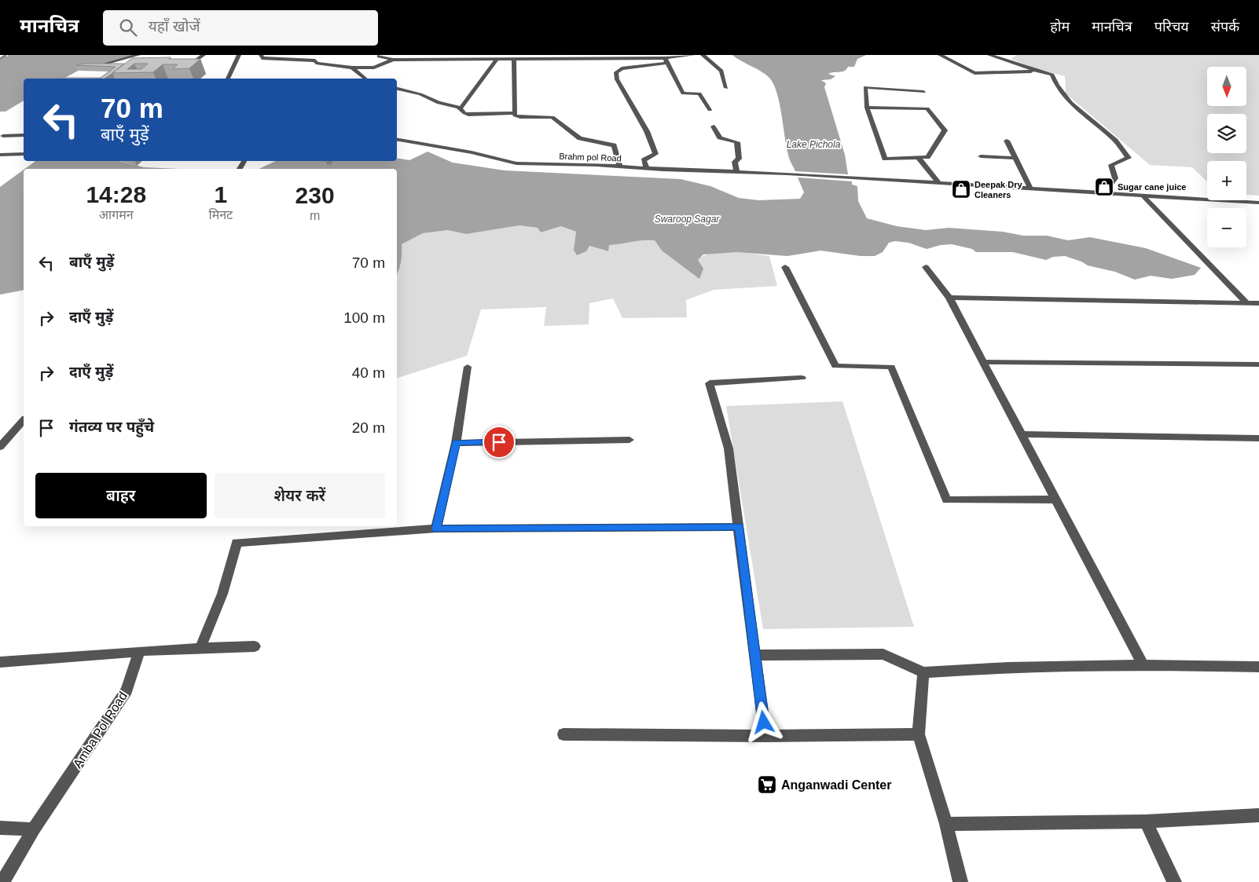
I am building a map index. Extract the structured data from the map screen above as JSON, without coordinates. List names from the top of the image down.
{
  "streets": {
    "street": ["Brahm pol Road", "Amba Pol Road"]
  },
  "water": ["Lake Pichola", "Swaroop Sagar"],
  "places": {
    "shop": ["Sugar cane juice", "Deepak Dry Cleaners"],
    "supermarket": ["Anganwadi Center"]
  },
  "north": "bottom",
  "page": {
    "header": "मानचित्र",
    "search": "यहाँ खोजें",
    "nav": [
      "होम",
      "मानचित्र",
      "परिचय",
      "संपर्क"
    ],
    "map_buttons": ["+", "−"],
    "turn": ["70 m", "बाएँ मुड़ें"],
    "eta": [
      "14:28",
      "आगमन",
      "1",
      "मिनट",
      "230",
      "m"
    ],
    "list": [
      {
        "name": "बाएँ मुड़ें",
        "value": "70 m"
      },
      {
        "name": "दाएँ मुड़ें",
        "value": "100 m"
      },
      {
        "name": "दाएँ मुड़ें",
        "value": "40 m"
      },
      {
        "name": "गंतव्य पर पहुँचे",
        "value": "20 m"
      }
    ],
    "buttons": ["बाहर", "शेयर करें"]
  }
}
